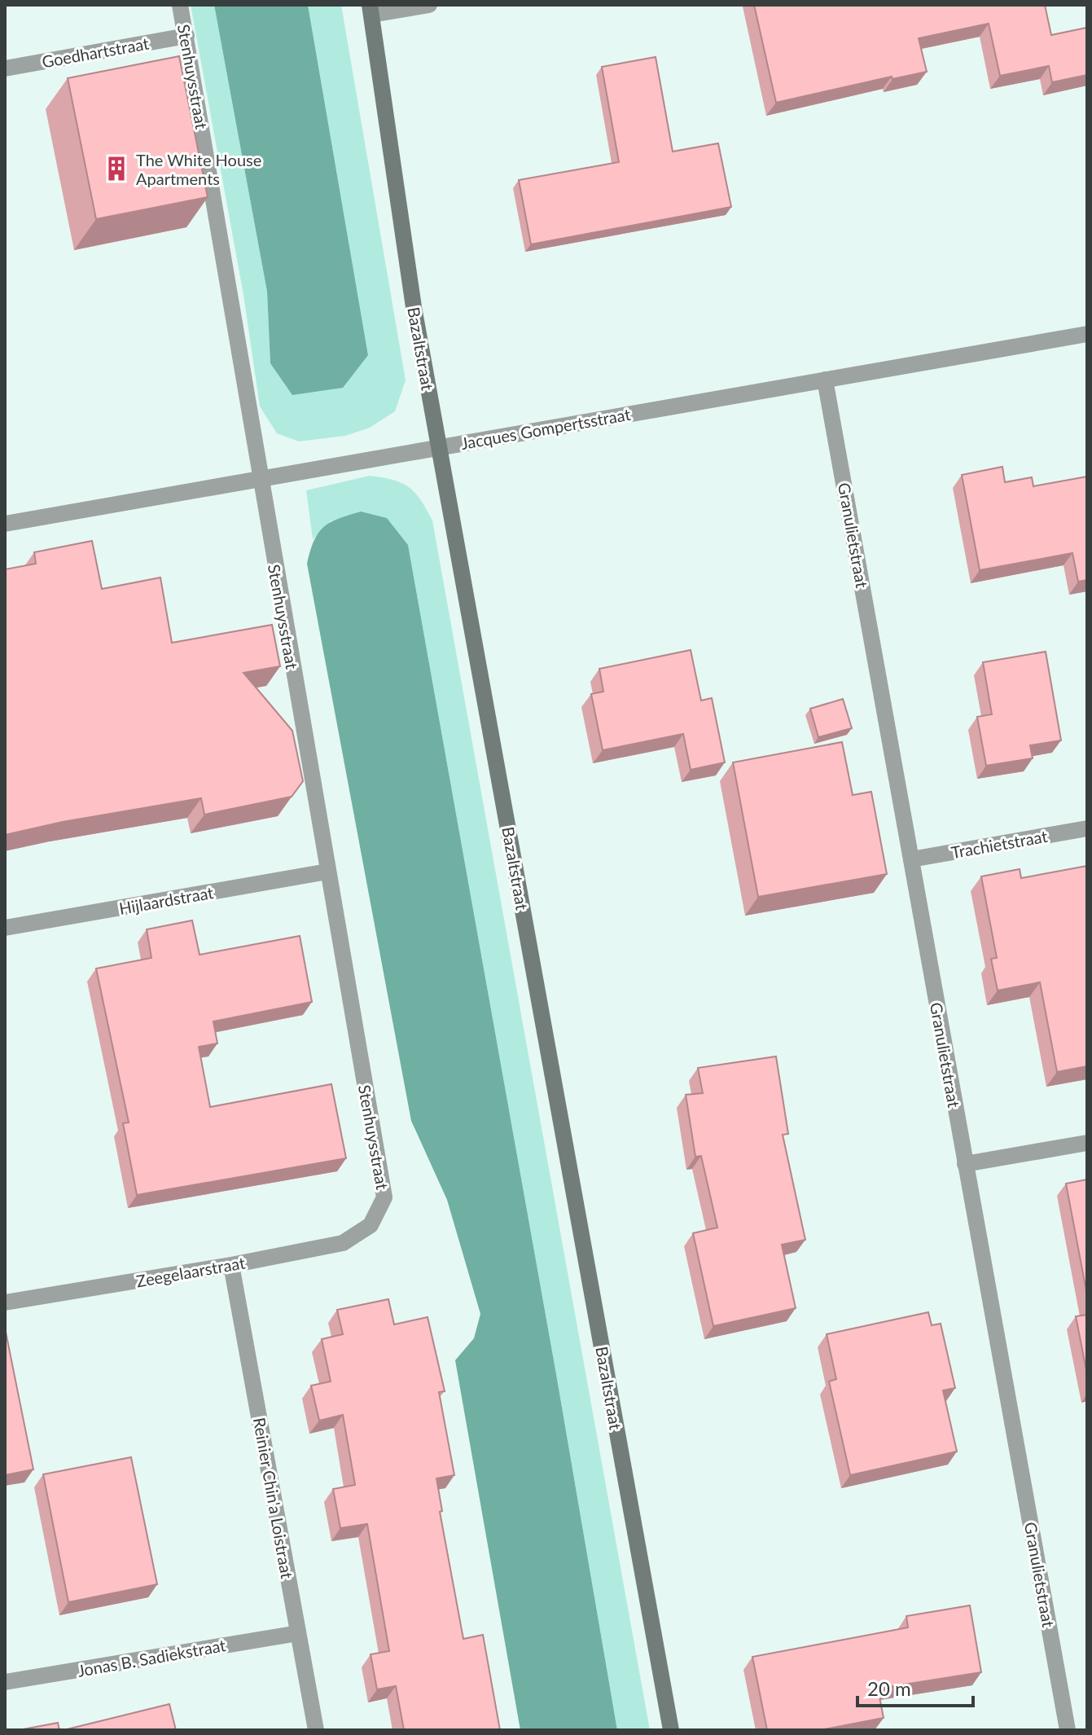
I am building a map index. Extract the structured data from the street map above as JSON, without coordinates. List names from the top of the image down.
{
  "streets": {
    "street": [
      "Goedhartstraat",
      "Stenhuysstraat",
      "Bazaltstraat",
      "Jacques Gompertsstraat",
      "Granulietstraat",
      "Trachietstraat",
      "Hijlaardstraat",
      "Zeegelaarstraat",
      "Reinier Chin'a Loistraat",
      "Jonas B. Sadiekstraat"
    ]
  },
  "crossings": [
    ["Goedhartstraat", "Stenhuysstraat"],
    ["Stenhuysstraat", "Jacques Gompertsstraat"],
    ["Stenhuysstraat", "Hijlaardstraat"],
    ["Stenhuysstraat", "Zeegelaarstraat"],
    ["Bazaltstraat", "Jacques Gompertsstraat"],
    ["Jacques Gompertsstraat", "Granulietstraat"],
    ["Granulietstraat", "Trachietstraat"],
    ["Zeegelaarstraat", "Reinier Chin'a Loistraat"],
    ["Reinier Chin'a Loistraat", "Jonas B. Sadiekstraat"]
  ],
  "places": {
    "building": ["The White House Apartments"]
  },
  "scale_bar": "20 m"
}
